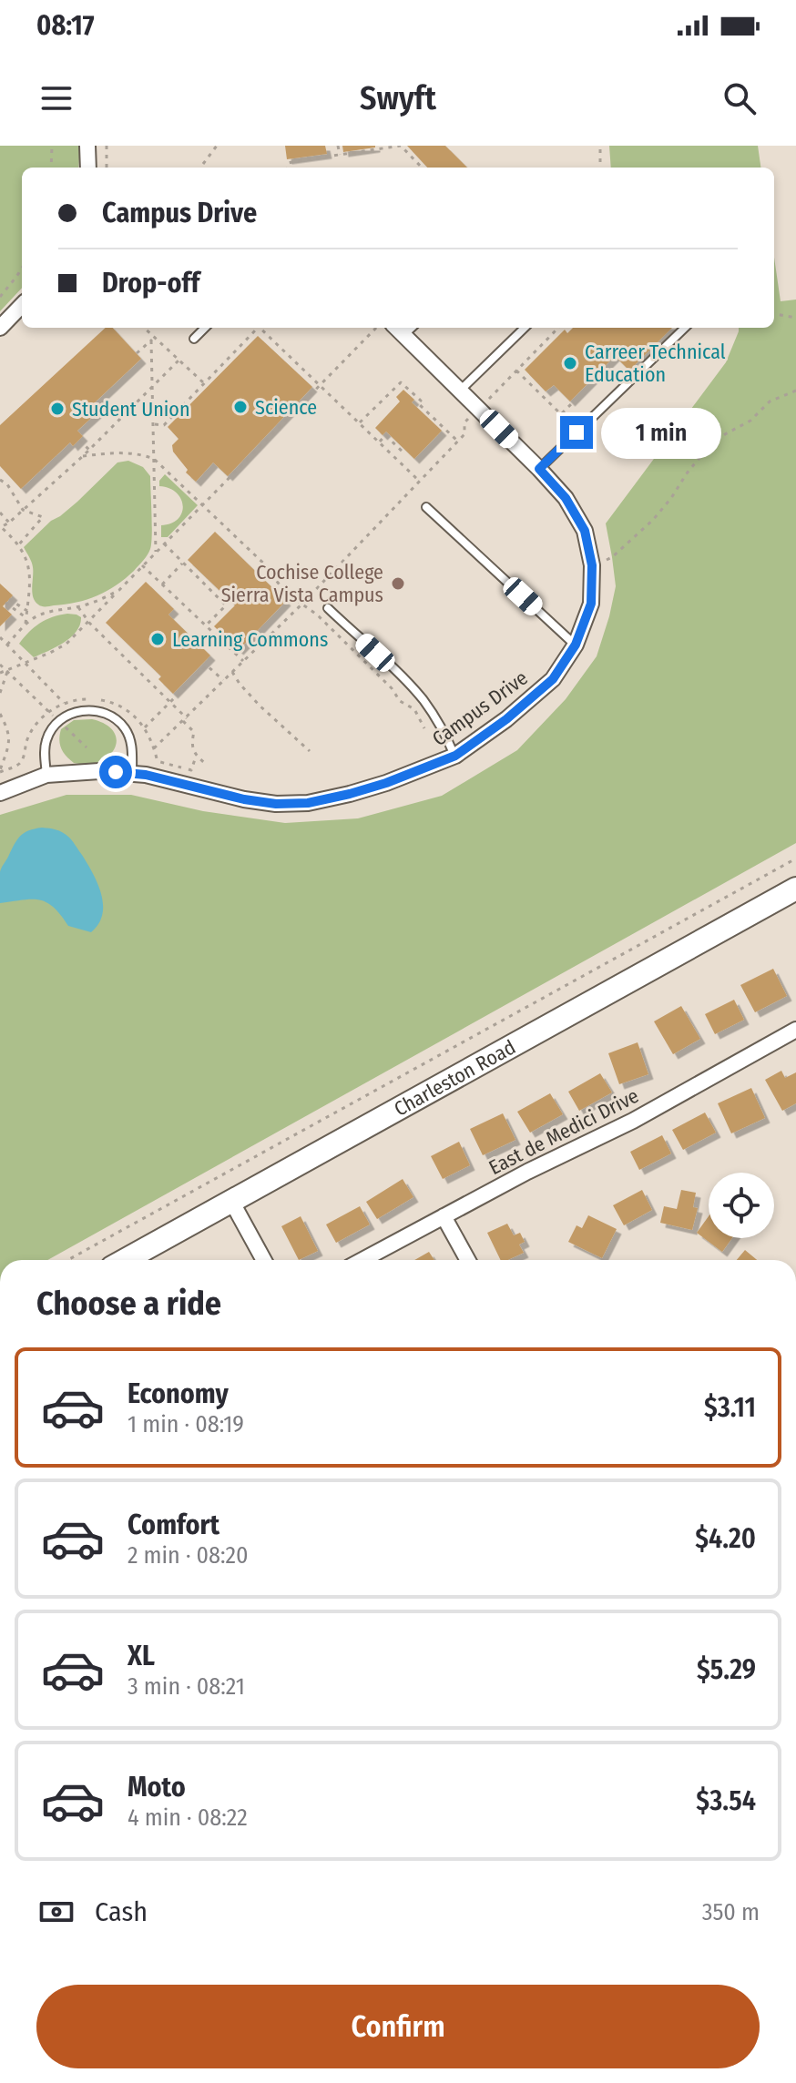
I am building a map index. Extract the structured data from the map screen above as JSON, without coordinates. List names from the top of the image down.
{
  "streets": {
    "main road": ["Charleston Road"],
    "street": ["Campus Drive", "East de Medici Drive"]
  },
  "places": [
    "Carreer Technical Education",
    "Science",
    "Student Union",
    "Cochise College Sierra Vista Campus",
    "Learning Commons"
  ],
  "page": {
    "status": "08:17",
    "header": "Swyft",
    "banner": ["Campus Drive", "Drop-off"],
    "bubble": "1 min",
    "heading": "Choose a ride",
    "list": [
      {
        "name": "Economy",
        "note": "1 min · 08:19",
        "value": "$3.11"
      },
      {
        "name": "Comfort",
        "note": "2 min · 08:20",
        "value": "$4.20"
      },
      {
        "name": "XL",
        "note": "3 min · 08:21",
        "value": "$5.29"
      },
      {
        "name": "Moto",
        "note": "4 min · 08:22",
        "value": "$3.54"
      }
    ],
    "pay": ["Cash", "350 m"],
    "buttons": "Confirm"
  }
}
